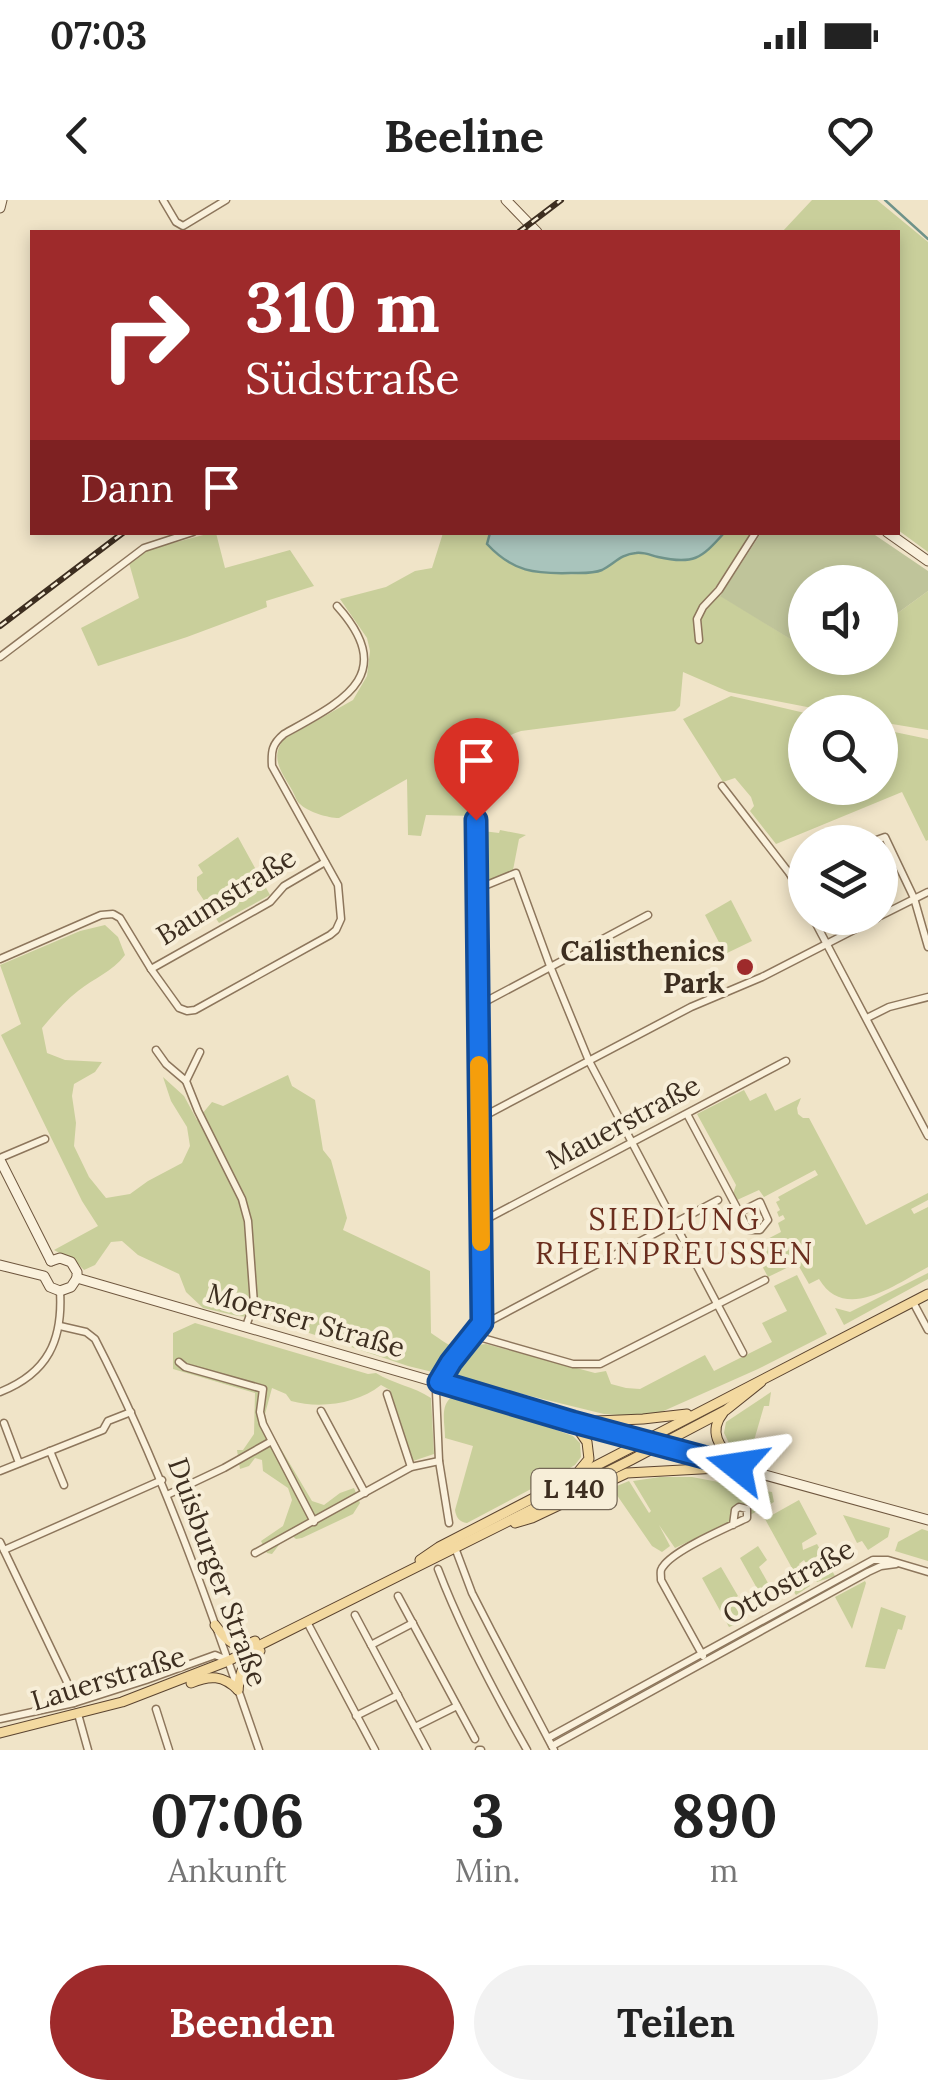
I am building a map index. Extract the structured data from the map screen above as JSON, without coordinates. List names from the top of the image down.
{
  "streets": {
    "main road": ["Moerser Straße", "L 140", "Lauerstraße"],
    "street": [
      "Baumstraße",
      "Mauerstraße",
      "Duisburger Straße",
      "Ottostraße"
    ]
  },
  "crossings": [
    ["Moerser Straße", "L 140"],
    ["Moerser Straße", "Lauerstraße"],
    ["L 140", "Lauerstraße"],
    ["Duisburger Straße", "Lauerstraße"]
  ],
  "districts": ["SIEDLUNG RHEINPREUSSEN"],
  "places": ["Calisthenics Park"],
  "page": {
    "status": "07:03",
    "header": "Beeline",
    "turn": ["310 m", "Südstraße"],
    "then": "Dann",
    "eta": [
      "07:06",
      "Ankunft",
      "3",
      "Min.",
      "890",
      "m"
    ],
    "buttons": ["Beenden", "Teilen"]
  }
}
